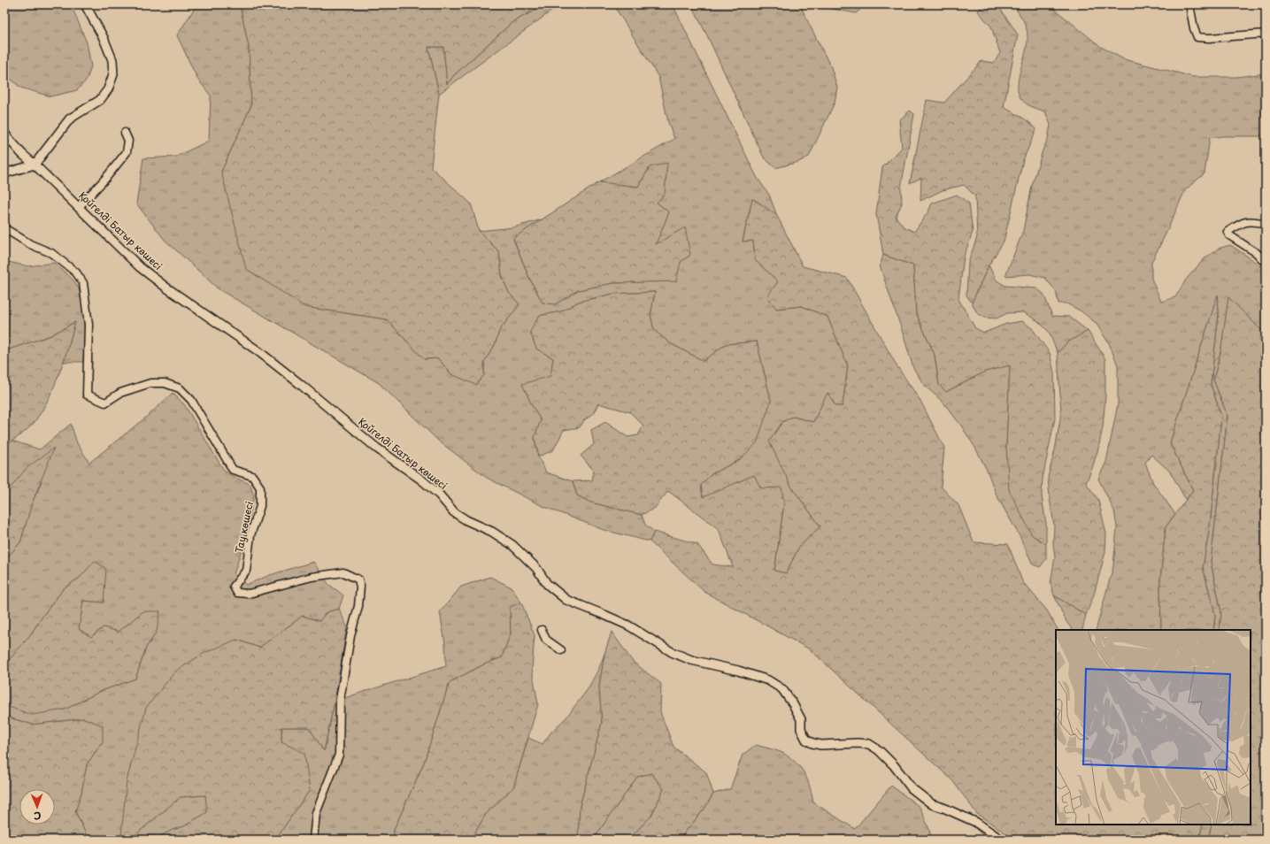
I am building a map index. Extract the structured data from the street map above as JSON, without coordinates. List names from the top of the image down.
{
  "streets": {
    "street": ["Қойгелді Батыр көшесі", "Тау көшесі"]
  },
  "north": "bottom"
}
